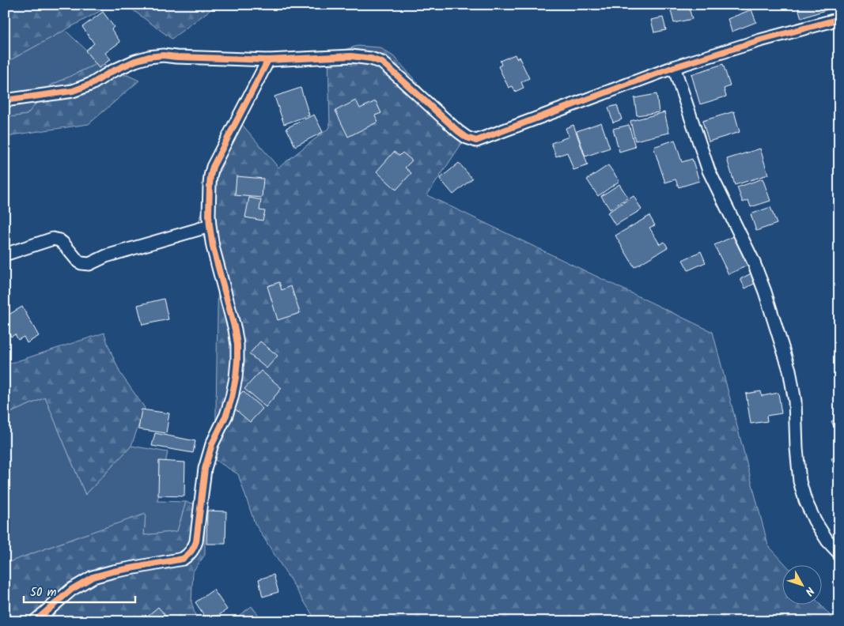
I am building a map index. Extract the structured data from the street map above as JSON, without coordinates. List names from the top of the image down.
{
  "scale_bar": "50 m",
  "north": "bottom right"
}
